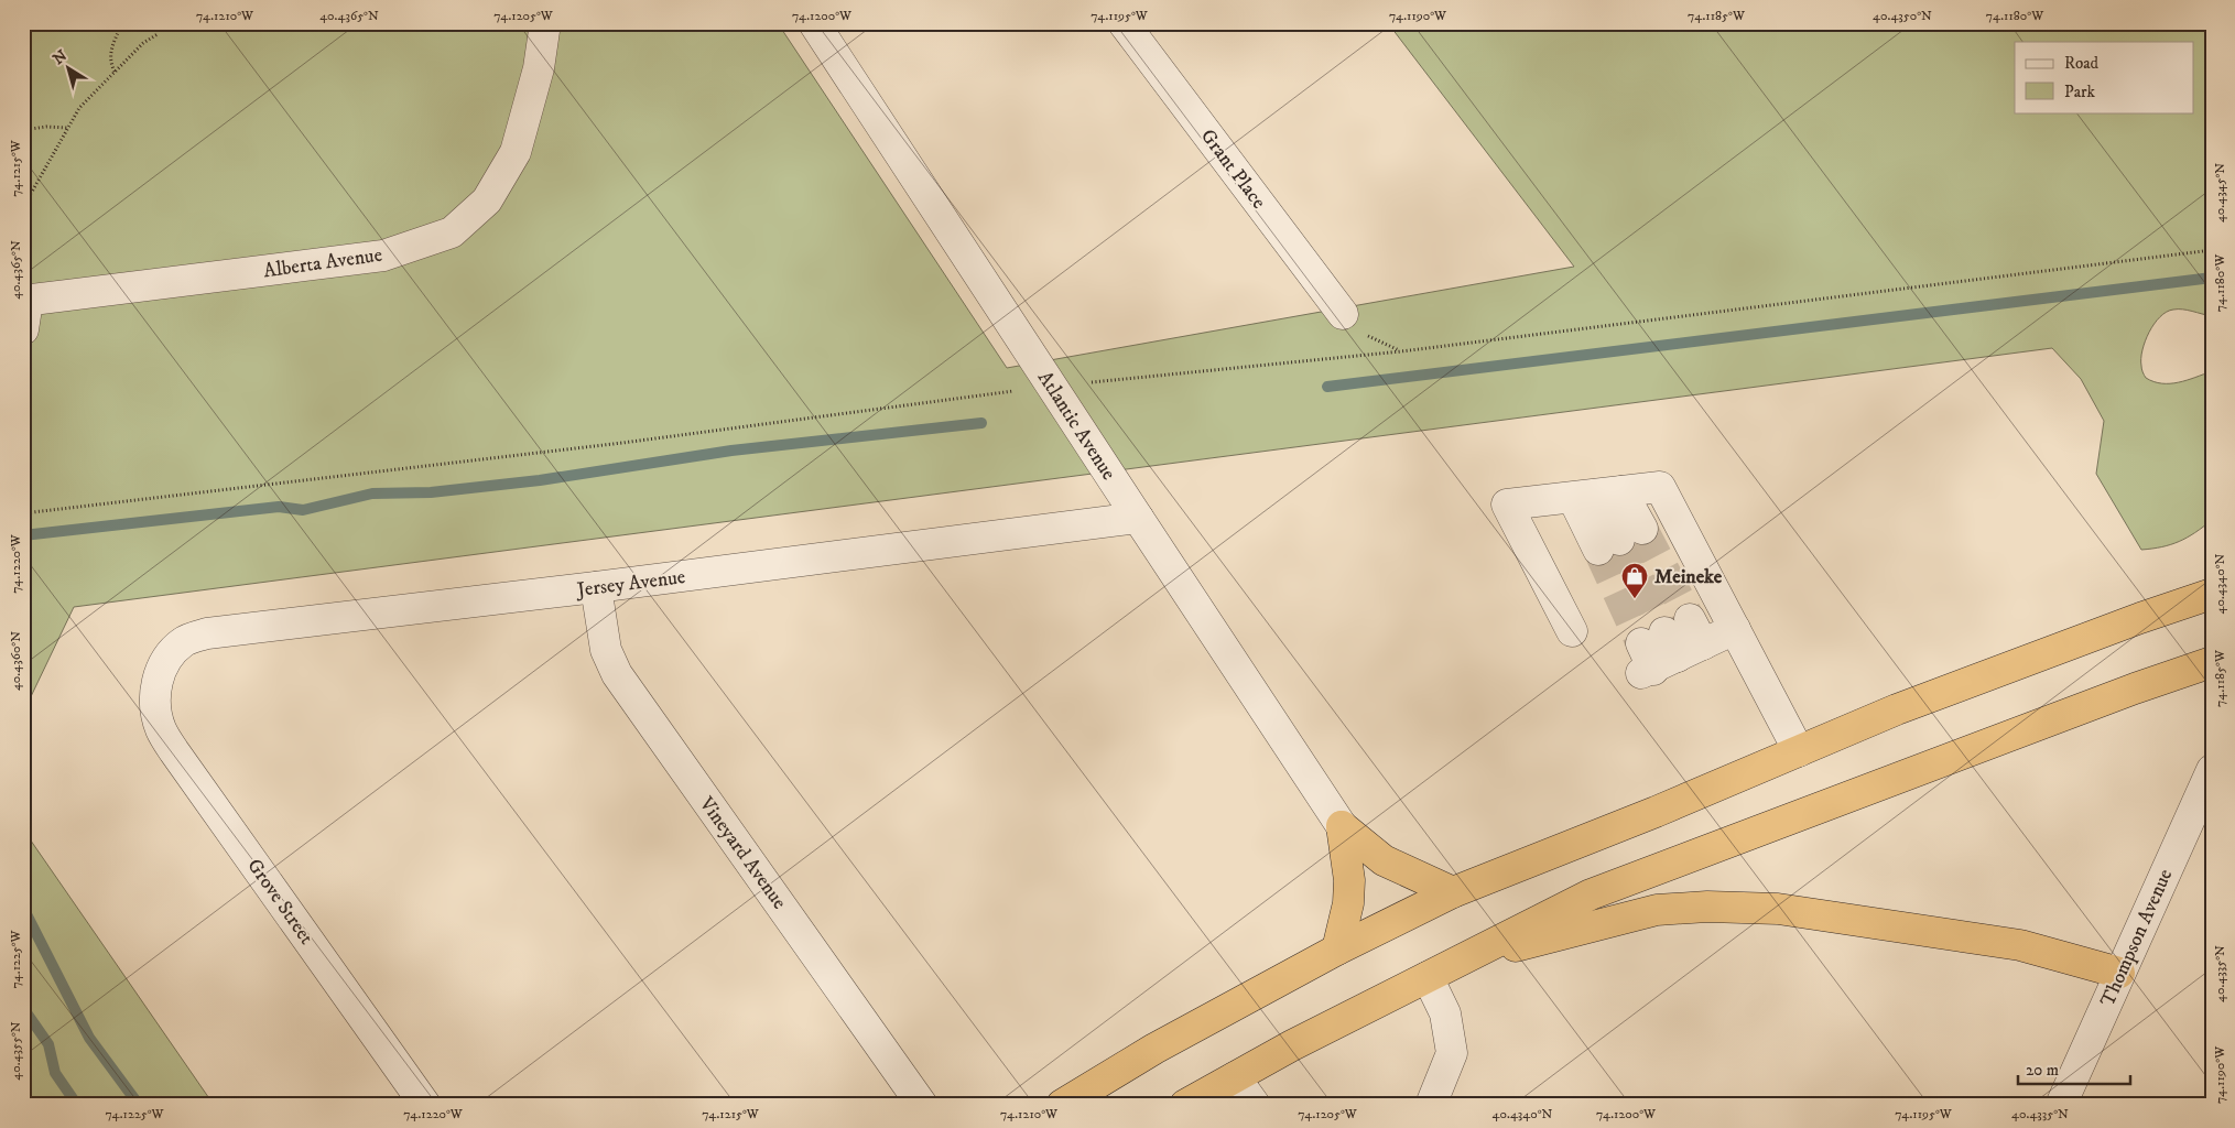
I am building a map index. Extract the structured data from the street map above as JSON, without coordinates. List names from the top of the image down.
{
  "streets": {
    "street": [
      "Grant Place",
      "Alberta Avenue",
      "Atlantic Avenue",
      "Jersey Avenue",
      "Vineyard Avenue",
      "Grove Street",
      "Thompson Avenue"
    ]
  },
  "crossings": [
    ["Atlantic Avenue", "Jersey Avenue"],
    ["Jersey Avenue", "Vineyard Avenue"],
    ["Jersey Avenue", "Grove Street"]
  ],
  "places": {
    "shop": ["Meineke"]
  },
  "legend": ["Road", "Park"],
  "scale_bar": "20 m",
  "north": "top left",
  "coordinates": [
    "74.1210°W",
    "40.4365°N",
    "74.1205°W",
    "74.1200°W",
    "74.1195°W",
    "74.1190°W",
    "74.1185°W",
    "40.4350°N",
    "74.1180°W",
    "74.1215°W",
    "40.4345°N",
    "74.1220°W",
    "40.4340°N",
    "40.4360°N",
    "74.1225°W",
    "40.4335°N",
    "40.4355°N"
  ]
}
